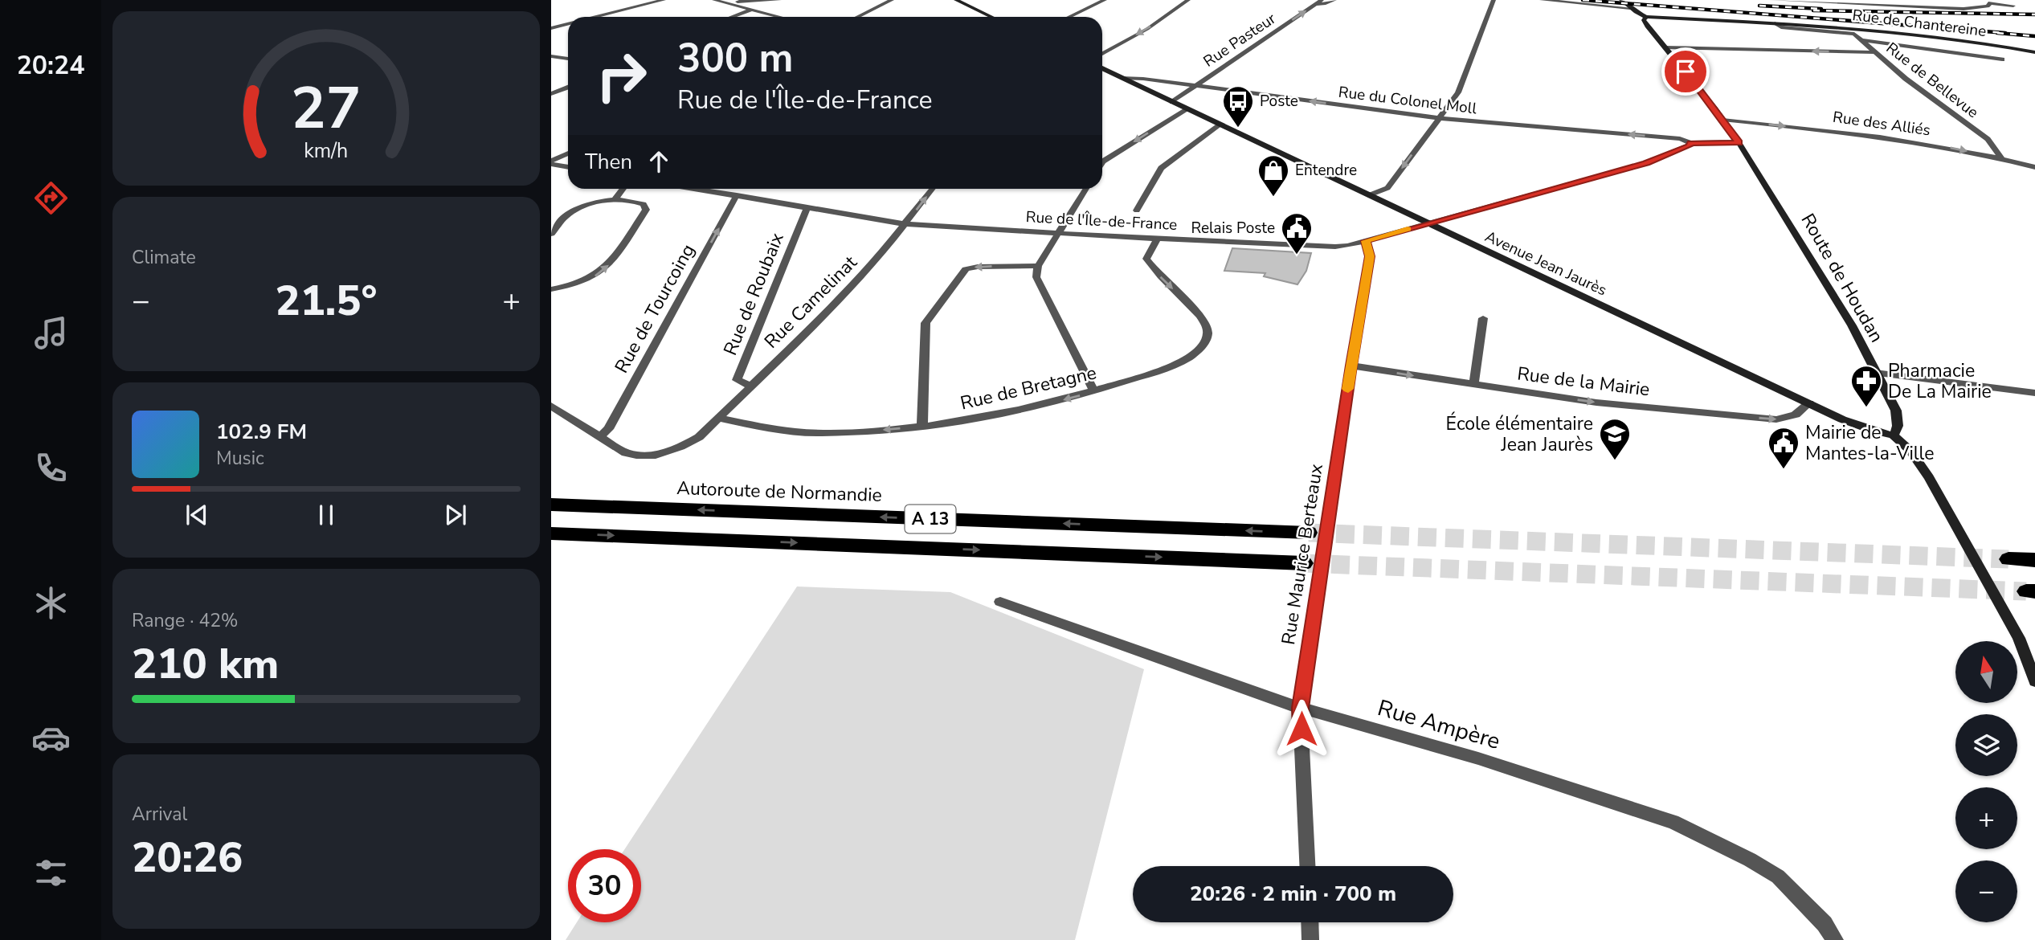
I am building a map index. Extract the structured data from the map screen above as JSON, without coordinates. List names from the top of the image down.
{
  "streets": {
    "highway": ["Autoroute de Normandie", "A 13"],
    "main road": ["Rue de Chantereine", "Avenue Jean Jaurès", "Route de Houdan"],
    "street": [
      "Rue Pasteur",
      "Rue de Bellevue",
      "Rue du Colonel Moll",
      "Rue des Alliés",
      "Rue de l'Île-de-France",
      "Rue de Roubaix",
      "Rue Camelinat",
      "Rue de Tourcoing",
      "Rue de la Mairie",
      "Rue de Bretagne",
      "Rue Maurice Berteaux",
      "Rue Ampère"
    ]
  },
  "crossings": [
    ["Rue de Chantereine", "Rue de Bellevue"],
    ["Rue de Chantereine", "Route de Houdan"],
    ["Rue Pasteur", "Rue du Colonel Moll"],
    ["Rue Pasteur", "Avenue Jean Jaurès"],
    ["Rue de Bellevue", "Rue des Alliés"],
    ["Rue du Colonel Moll", "Rue de l'Île-de-France"],
    ["Rue du Colonel Moll", "Avenue Jean Jaurès"],
    ["Rue des Alliés", "Route de Houdan"],
    ["Rue de l'Île-de-France", "Avenue Jean Jaurès"],
    ["Rue de l'Île-de-France", "Rue de Roubaix"],
    ["Rue de l'Île-de-France", "Rue Camelinat"],
    ["Rue de l'Île-de-France", "Rue de Tourcoing"],
    ["Rue de l'Île-de-France", "Rue de Bretagne"],
    ["Rue de l'Île-de-France", "Rue Maurice Berteaux"],
    ["Avenue Jean Jaurès", "Route de Houdan"],
    ["Avenue Jean Jaurès", "Rue de la Mairie"],
    ["Rue de Roubaix", "Rue Camelinat"],
    ["Rue Camelinat", "Rue de Tourcoing"],
    ["Rue Camelinat", "Rue de Bretagne"],
    ["Rue de la Mairie", "Rue Maurice Berteaux"],
    ["Rue Maurice Berteaux", "Rue Ampère"]
  ],
  "one_way": [
    "Rue Pasteur",
    "Rue du Colonel Moll",
    "Rue de Tourcoing",
    "Rue de la Mairie"
  ],
  "places": {
    "bus stop": ["Poste"],
    "shop": ["Entendre"],
    "public building": ["Relais Poste", "Mairie de Mantes-la-Ville"],
    "pharmacy": ["Pharmacie De La Mairie"],
    "school or university": ["École élémentaire Jean Jaurès"]
  },
  "north": "top",
  "page": {
    "tabs": "20:24",
    "turn": ["300 m", "Rue de l'Île-de-France"],
    "then": "Then",
    "tile": [
      "Climate",
      ["Range · 42%", "210 km"],
      ["Arrival", "20:26"]
    ],
    "heat": ["−", "21.5°", "+"],
    "song": ["102.9 FM", "Music"],
    "map_buttons": ["+", "−"],
    "limit": "30",
    "trip": "20:26 · 2 min · 700 m",
    "gauge": ["27", "km/h"]
  }
}
